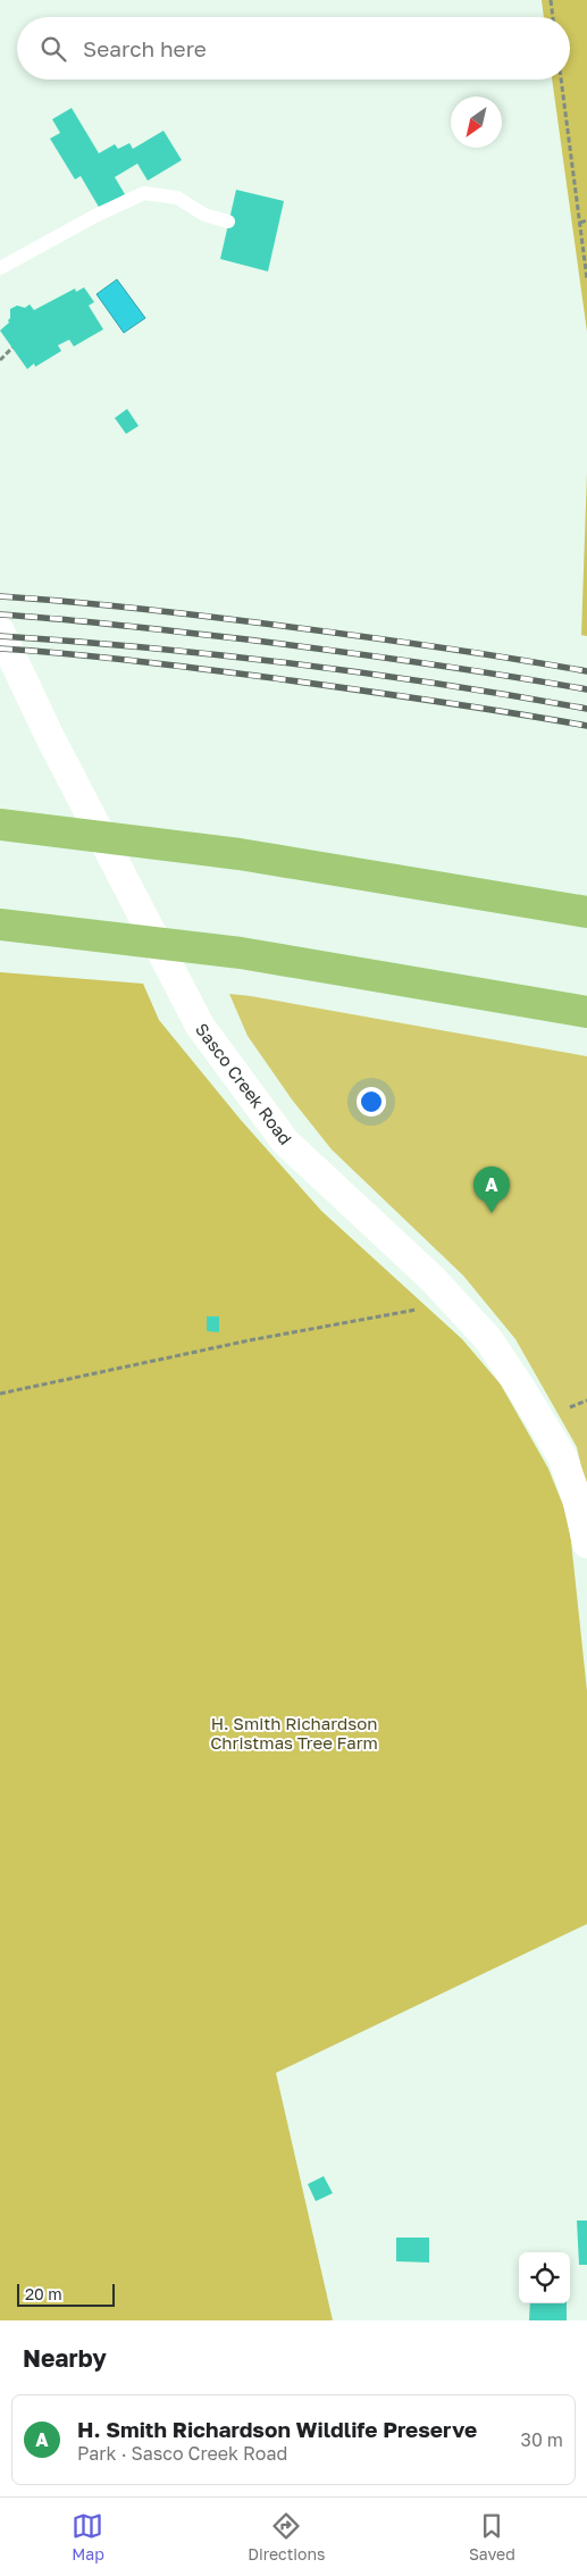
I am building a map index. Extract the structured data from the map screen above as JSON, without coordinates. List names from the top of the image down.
{
  "streets": {
    "street": ["Sasco Creek Road"]
  },
  "parks": ["H. Smith Richardson Christmas Tree Farm"],
  "scale_bar": "20 m",
  "north": "bottom left",
  "page": {
    "search": "Search here",
    "pins": "A",
    "scale": "20 m",
    "heading": "Nearby",
    "list": [
      {
        "mark": "A",
        "name": "H. Smith Richardson Wildlife Preserve",
        "note": "Park · Sasco Creek Road",
        "value": "30 m"
      }
    ],
    "nav": ["Map", "Directions", "Saved"]
  }
}
